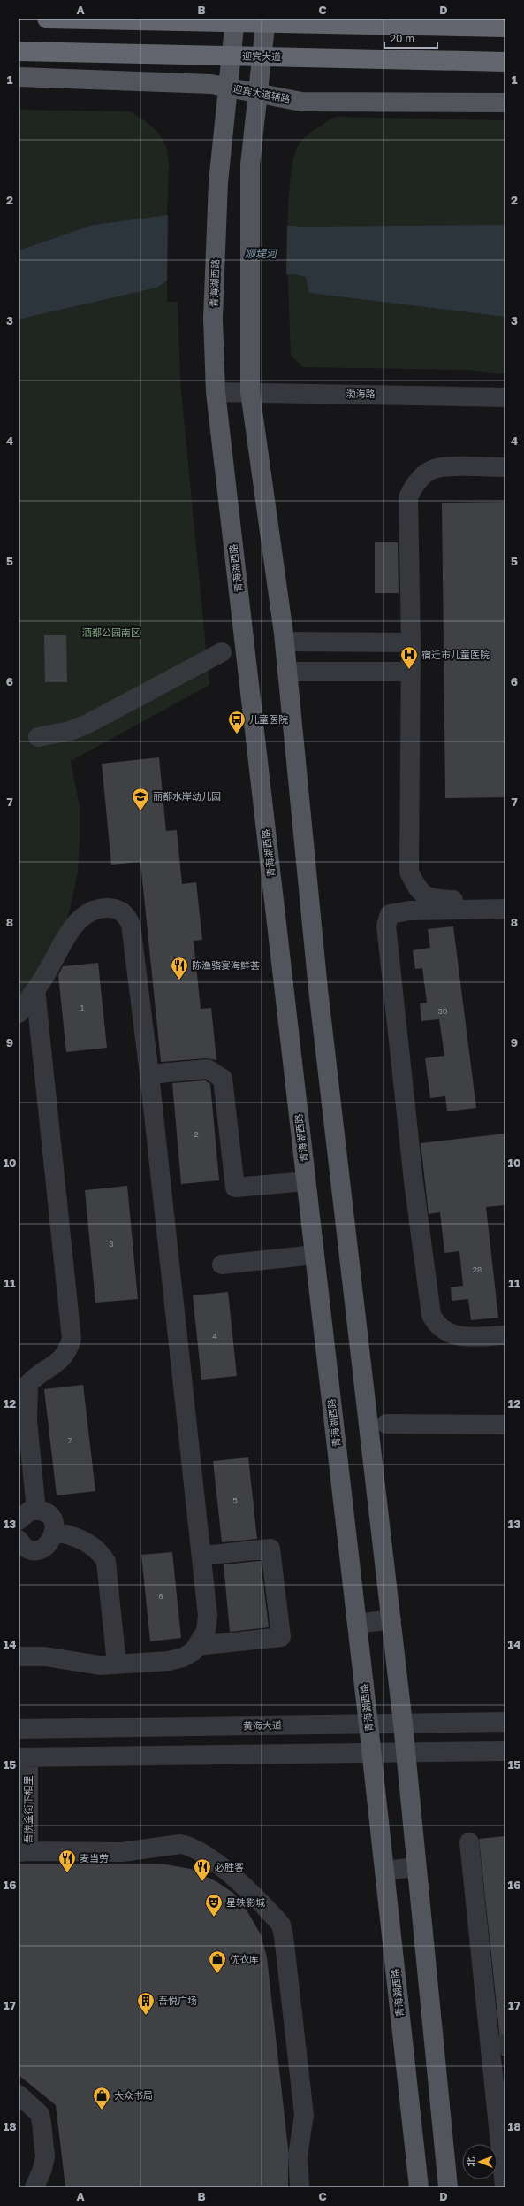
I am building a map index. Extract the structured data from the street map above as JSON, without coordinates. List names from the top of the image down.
{
  "streets": {
    "highway": ["迎宾大道"],
    "main road": ["迎宾大道辅路", "青海湖西路"],
    "street": ["渤海路", "黄海大道", "吾悦金街下相里"]
  },
  "crossings": [
    ["迎宾大道辅路", "青海湖西路"],
    ["青海湖西路", "渤海路"],
    ["青海湖西路", "黄海大道"]
  ],
  "water": ["顺堤河"],
  "parks": ["酒都公园南区"],
  "places": {
    "hospital": ["宿迁市儿童医院"],
    "bus stop": ["儿童医院"],
    "school or university": ["丽都水岸幼儿园"],
    "restaurant": ["陈渔骆宴海鲜荟", "麦当劳", "必胜客"],
    "theatre": ["星轶影城"],
    "shop": ["优衣库", "大众书局"],
    "building": ["吾悦广场"]
  },
  "house_numbers": [
    "1",
    "30",
    "2",
    "3",
    "28",
    "4",
    "7",
    "5",
    "6"
  ],
  "scale_bar": "20 m",
  "north": "left",
  "grid": {
    "columns": [
      "A",
      "B",
      "C",
      "D"
    ],
    "rows": [
      "1",
      "2",
      "3",
      "4",
      "5",
      "6",
      "7",
      "8",
      "9",
      "10",
      "11",
      "12",
      "13",
      "14",
      "15",
      "16",
      "17",
      "18"
    ]
  }
}
